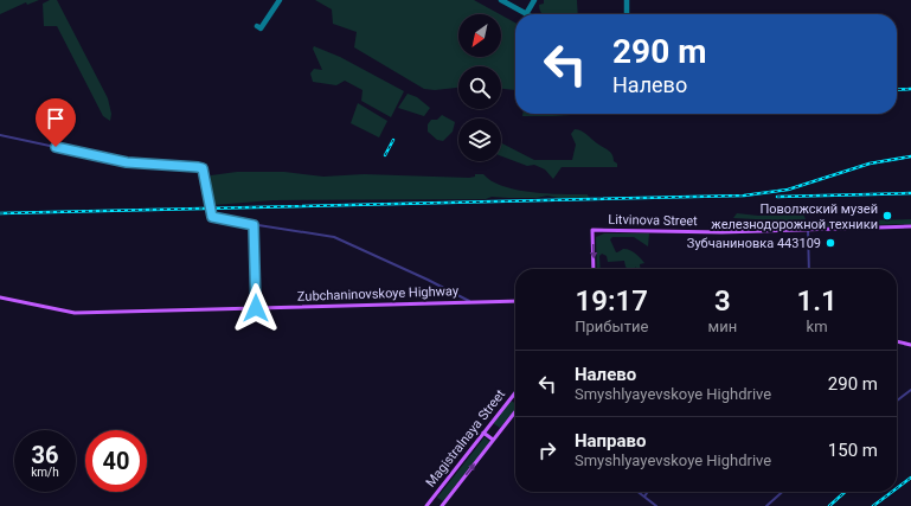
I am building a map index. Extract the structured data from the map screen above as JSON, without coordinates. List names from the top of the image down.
{
  "streets": {
    "main road": ["Litvinova Street", "Zubchaninovskoye Highway", "Magistralnaya Street"]
  },
  "one_way": ["Litvinova Street"],
  "places": ["Поволжский музей железнодорожной техники", "Зубчаниновка 443109"],
  "north": "bottom left",
  "page": {
    "turn": ["290 m", "Налево"],
    "eta": [
      "19:17",
      "Прибытие",
      "3",
      "мин",
      "1.1",
      "km"
    ],
    "list": [
      {
        "name": "Налево",
        "note": "Smyshlyayevskoye Highdrive",
        "value": "290 m"
      },
      {
        "name": "Направо",
        "note": "Smyshlyayevskoye Highdrive",
        "value": "150 m"
      }
    ],
    "speed": "36 km/h",
    "limit": "40"
  }
}
